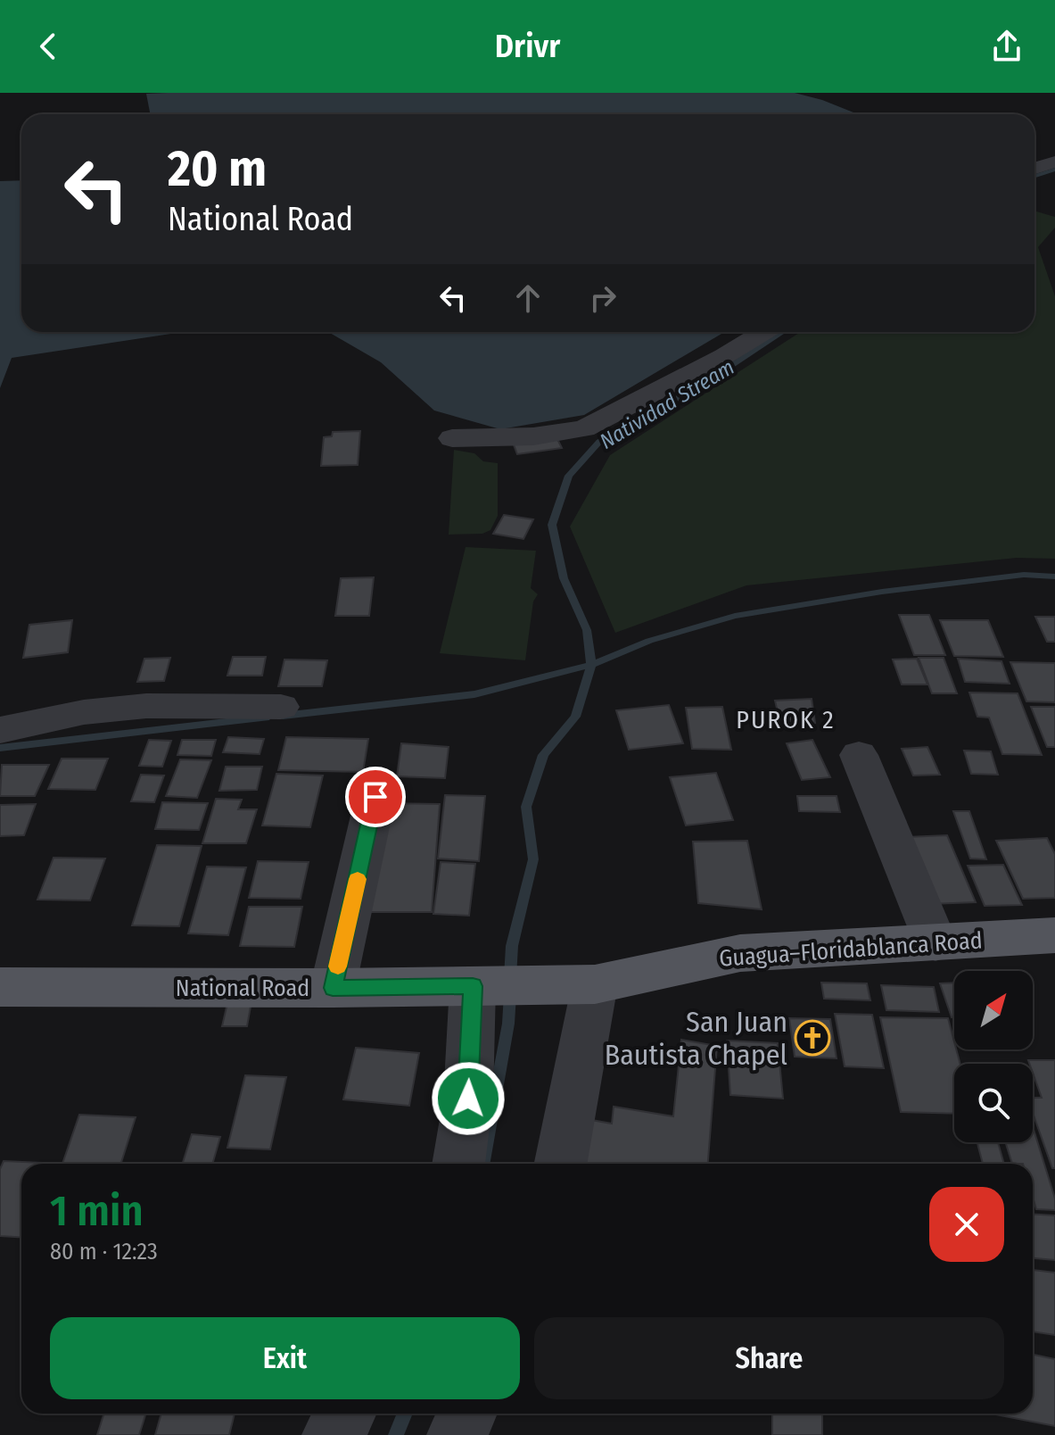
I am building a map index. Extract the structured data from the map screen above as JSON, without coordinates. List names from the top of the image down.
{
  "streets": {
    "main road": ["Guagua–Floridablanca Road", "National Road"]
  },
  "crossings": [
    ["Guagua–Floridablanca Road", "National Road"]
  ],
  "districts": ["PUROK 2"],
  "water": ["Natividad Stream"],
  "places": {
    "church": ["San Juan Bautista Chapel"]
  },
  "north": "top right",
  "page": {
    "header": "Drivr",
    "turn": ["20 m", "National Road"],
    "heading": ["1 min", "80 m · 12:23"],
    "buttons": ["Exit", "Share"]
  }
}
